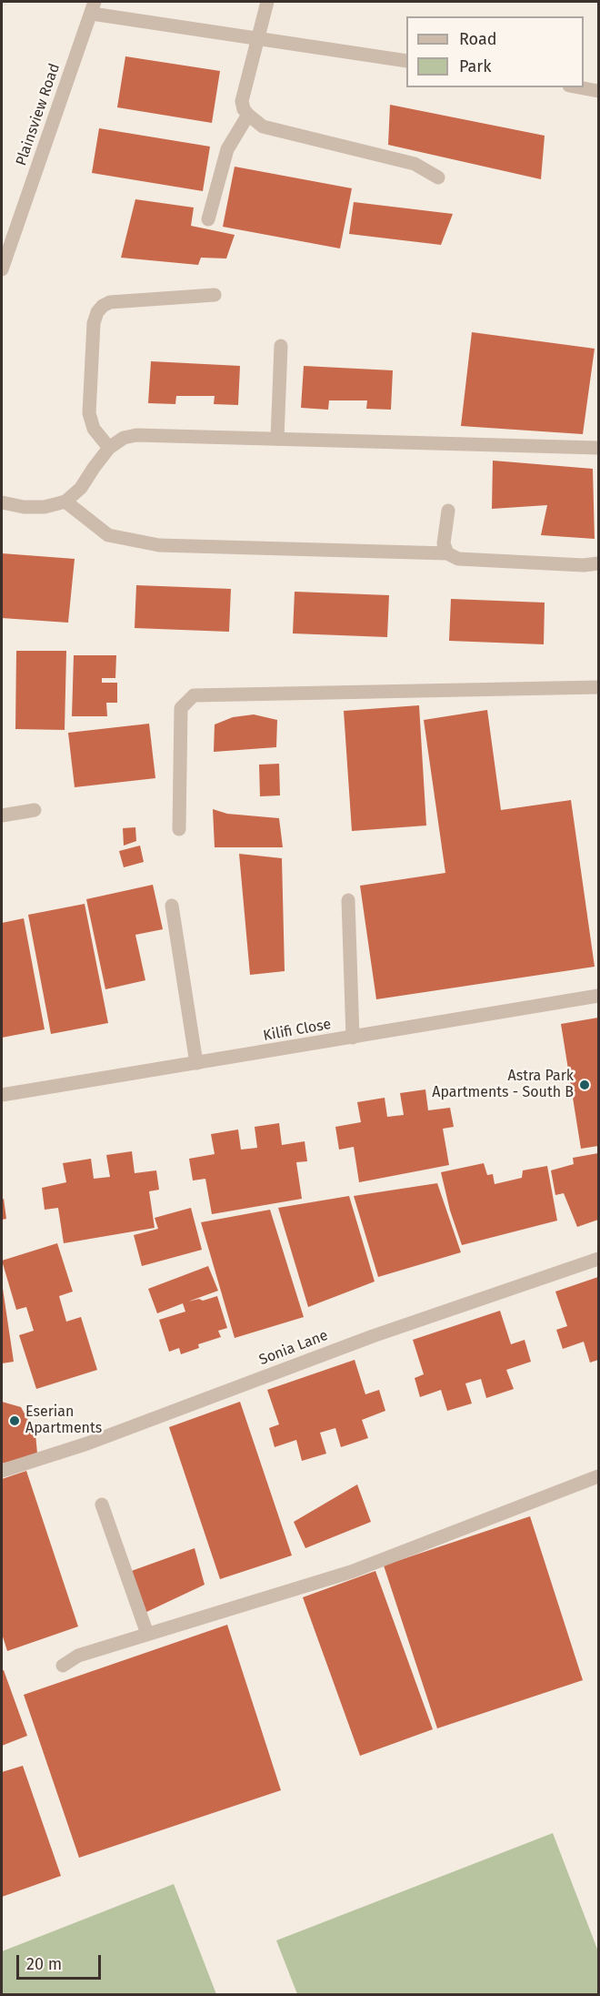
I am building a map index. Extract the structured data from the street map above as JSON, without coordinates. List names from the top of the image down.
{
  "streets": {
    "street": ["Plainsview Road", "Kilifi Close", "Sonia Lane"]
  },
  "places": ["Astra Park Apartments - South B", "Eserian Apartments"],
  "legend": ["Road", "Park"],
  "scale_bar": "20 m"
}
